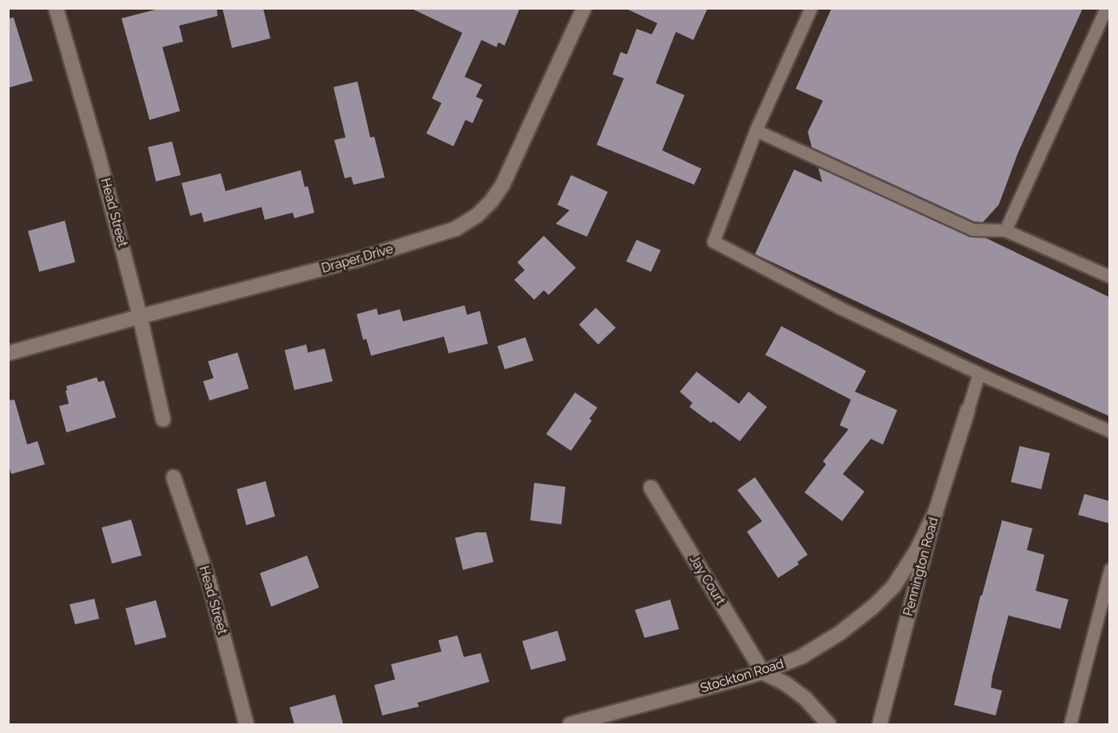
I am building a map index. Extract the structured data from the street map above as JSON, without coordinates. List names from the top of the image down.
{
  "streets": {
    "street": [
      "Head Street",
      "Draper Drive",
      "Pennington Road",
      "Jay Court",
      "Stockton Road"
    ]
  },
  "crossings": [
    ["Head Street", "Draper Drive"],
    ["Pennington Road", "Stockton Road"],
    ["Jay Court", "Stockton Road"]
  ]
}
